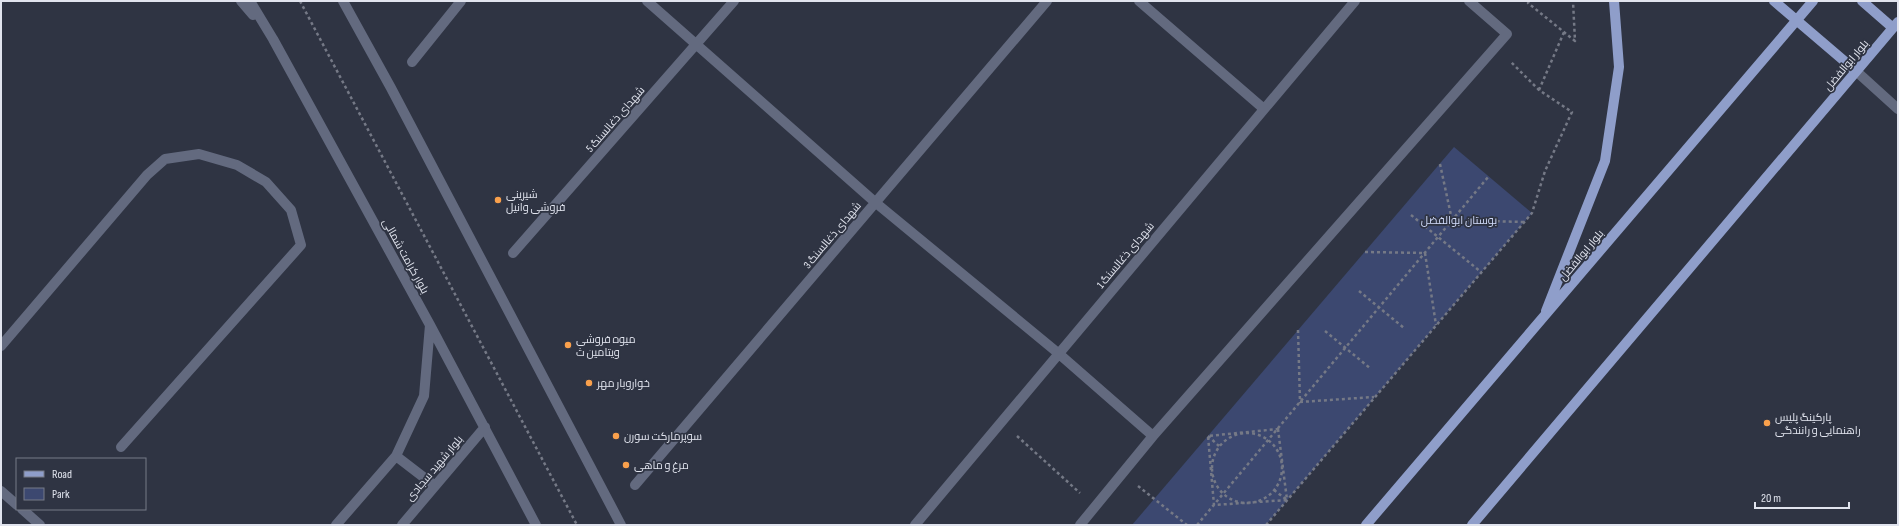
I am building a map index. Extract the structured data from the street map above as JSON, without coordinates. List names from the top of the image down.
{
  "streets": {
    "main road": ["بلوار ابوالفضل"],
    "street": [
      "شهدای ذغالسنگ 5",
      "شهدای ذغالسنگ 3",
      "شهدای ذغالسنگ 1",
      "بلوار کرامت شمالی",
      "بلوار شهید سجادی"
    ]
  },
  "crossings": [
    ["بلوار کرامت شمالی", "بلوار شهید سجادی"]
  ],
  "parks": ["بوستان ابوالفضل"],
  "places": [
    "شیرینی فروشی وانیل",
    "میوه فروشی ویتامین ث",
    "خواروبار مهر",
    "پارکینگ پلیس راهنمایی و رانندگی",
    "سوپرمارکت سورن",
    "مرغ و ماهی"
  ],
  "legend": ["Road", "Park"],
  "scale_bar": "20 m"
}
